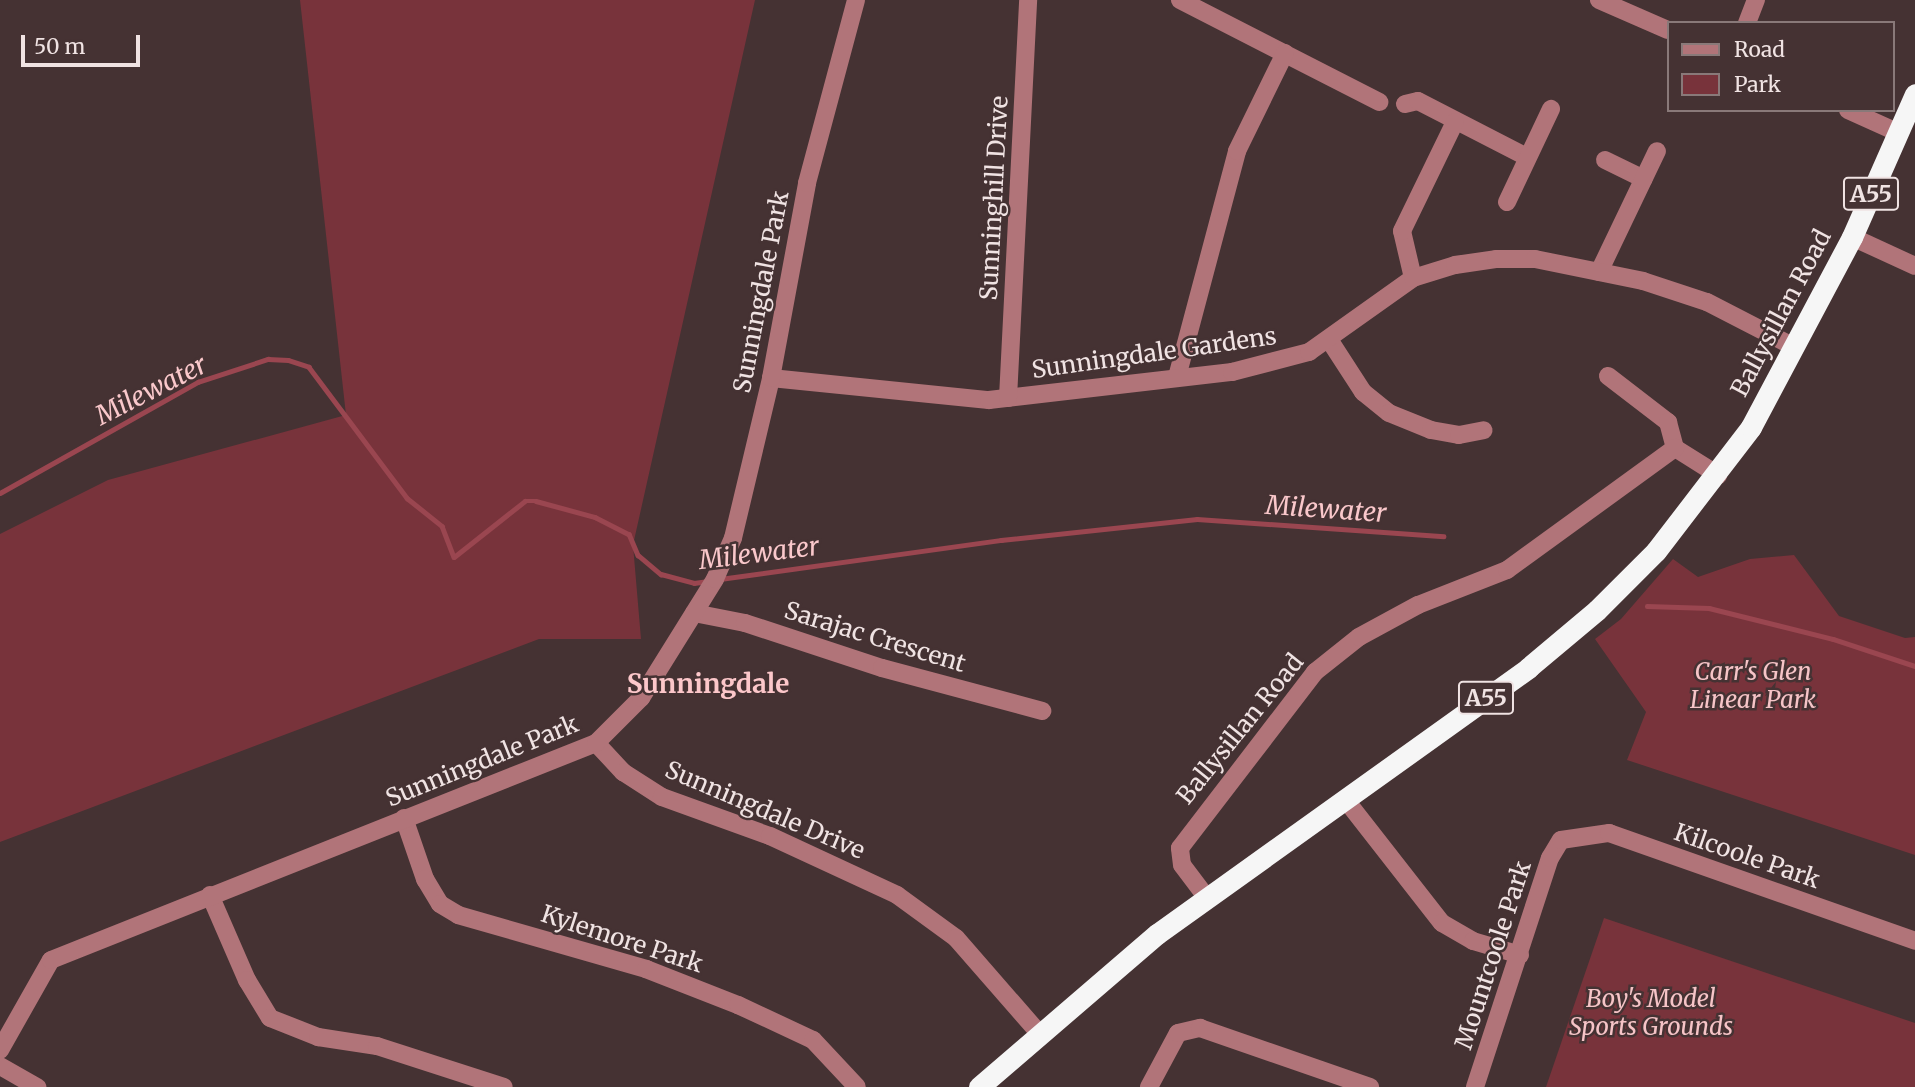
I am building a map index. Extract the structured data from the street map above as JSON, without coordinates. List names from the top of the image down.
{
  "streets": {
    "highway": ["A55", "Ballysillan Road"],
    "street": [
      "Sunninghill Drive",
      "Sunningdale Park",
      "Sunningdale Gardens",
      "Sarajac Crescent",
      "Sunningdale Drive",
      "Kilcoole Park",
      "Kylemore Park",
      "Mountcoole Park"
    ]
  },
  "crossings": [
    ["Sunninghill Drive", "Sunningdale Gardens"],
    ["Sunningdale Park", "Sunningdale Gardens"],
    ["Sunningdale Park", "Sarajac Crescent"],
    ["Sunningdale Park", "Sunningdale Drive"],
    ["Sunningdale Park", "Kylemore Park"],
    ["Ballysillan Road", "Sunningdale Gardens"],
    ["Ballysillan Road", "Sunningdale Drive"],
    ["Kilcoole Park", "Mountcoole Park"]
  ],
  "districts": ["Sunningdale"],
  "water": ["Milewater"],
  "parks": ["Carr's Glen Linear Park", "Boy's Model Sports Grounds"],
  "legend": ["Road", "Park"],
  "scale_bar": "50 m"
}
